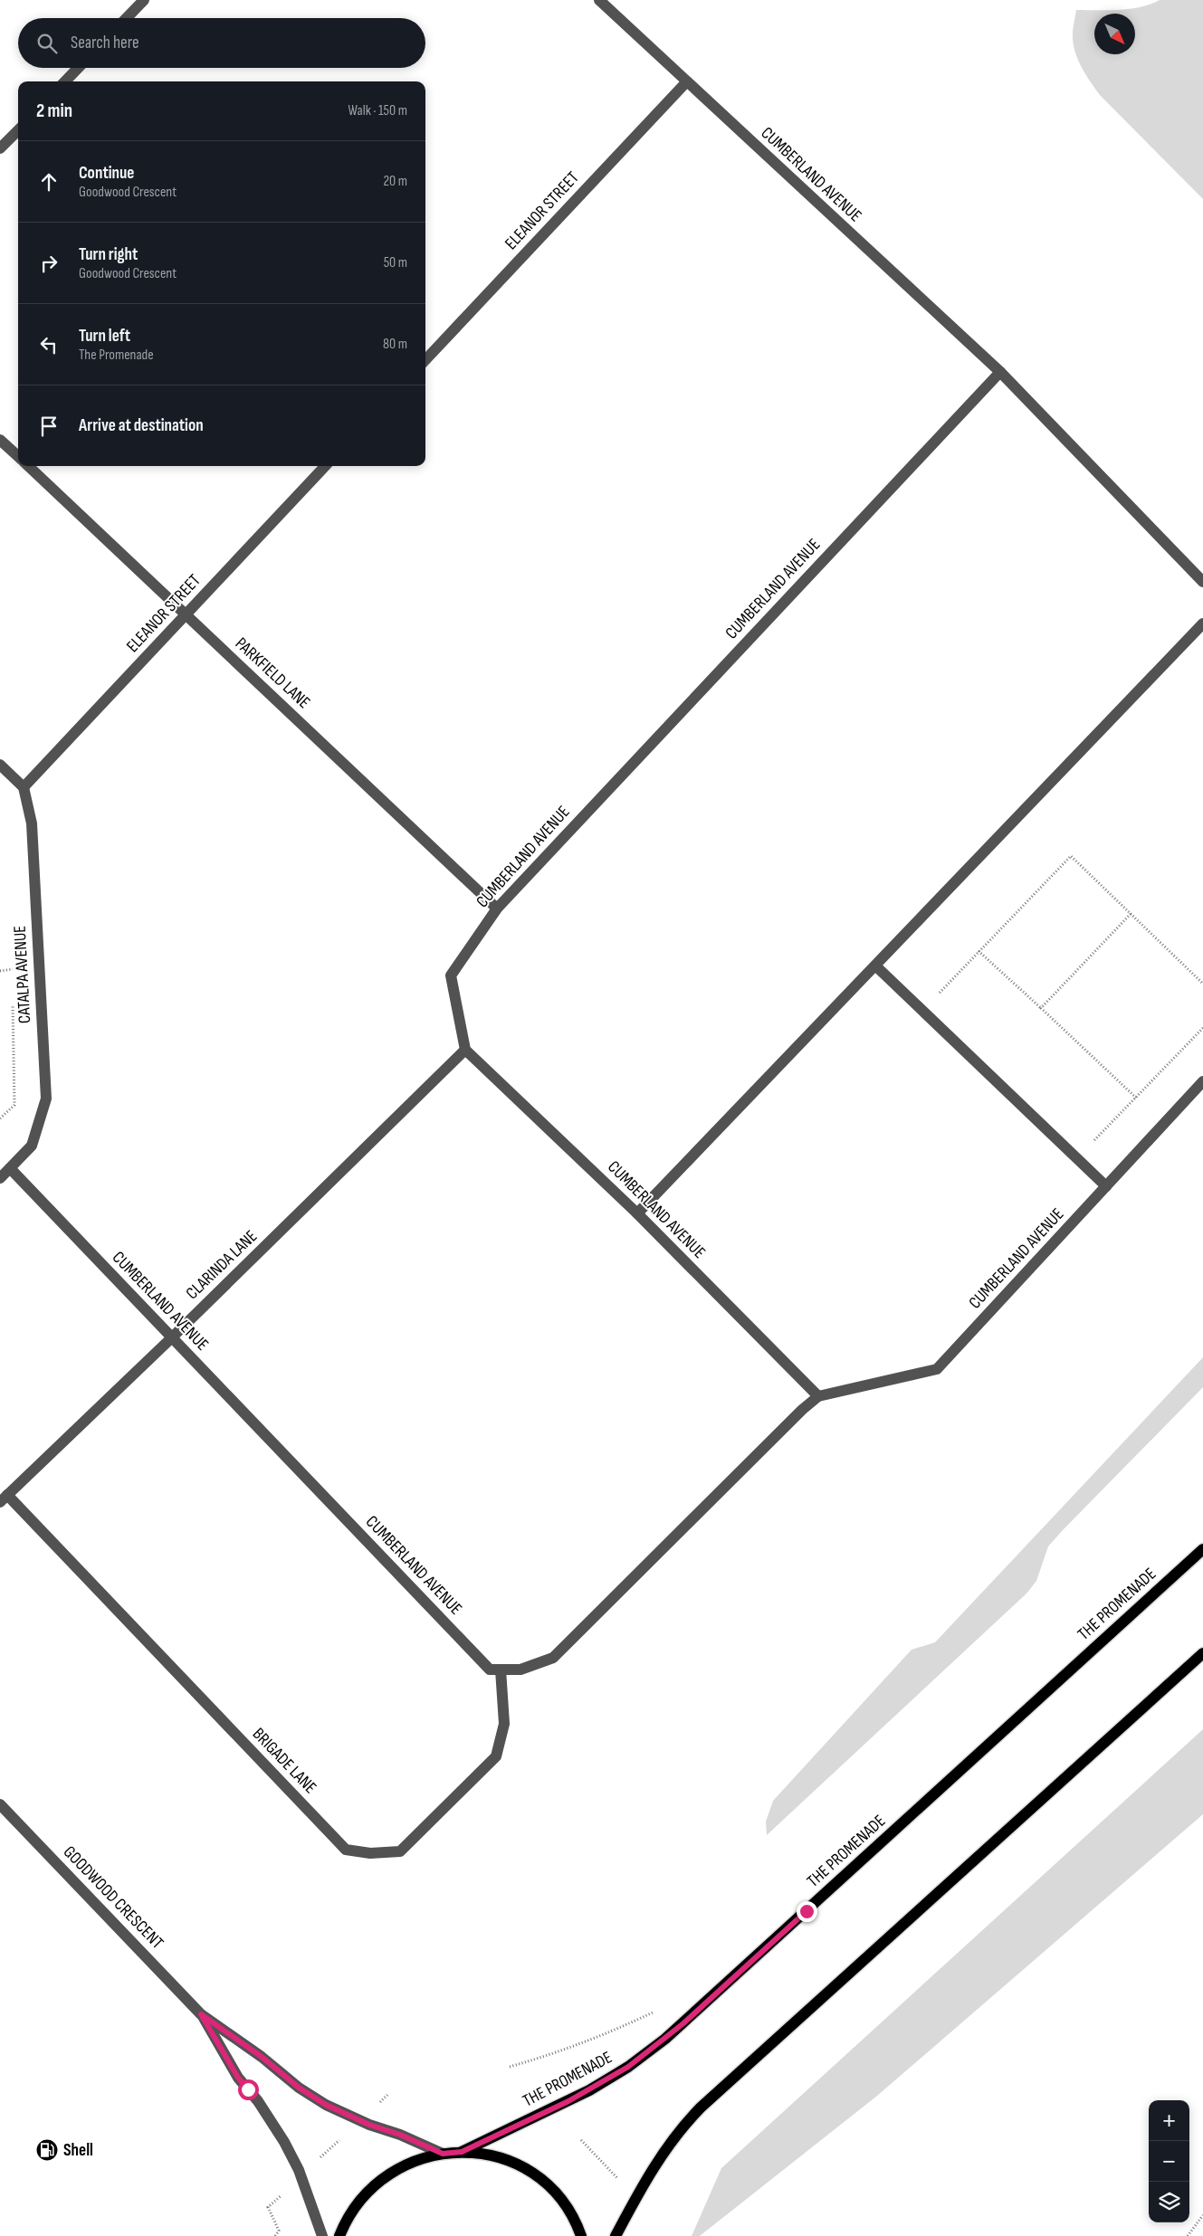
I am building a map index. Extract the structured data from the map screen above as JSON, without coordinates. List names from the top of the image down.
{
  "streets": {
    "main road": ["THE PROMENADE"],
    "street": [
      "CUMBERLAND AVENUE",
      "ELEANOR STREET",
      "PARKFIELD LANE",
      "CATALPA AVENUE",
      "CLARINDA LANE",
      "BRIGADE LANE",
      "GOODWOOD CRESCENT"
    ]
  },
  "crossings": [
    ["CUMBERLAND AVENUE", "ELEANOR STREET"],
    ["CUMBERLAND AVENUE", "PARKFIELD LANE"],
    ["CUMBERLAND AVENUE", "CATALPA AVENUE"],
    ["CUMBERLAND AVENUE", "CLARINDA LANE"],
    ["CUMBERLAND AVENUE", "BRIGADE LANE"],
    ["ELEANOR STREET", "PARKFIELD LANE"],
    ["ELEANOR STREET", "CATALPA AVENUE"],
    ["CLARINDA LANE", "BRIGADE LANE"]
  ],
  "places": {
    "fuel station": ["Shell"]
  },
  "north": "bottom right",
  "page": {
    "search": "Search here",
    "heading": ["2 min", "Walk · 150 m"],
    "list": [
      ["Continue", "Goodwood Crescent", "20 m"],
      ["Turn right", "Goodwood Crescent", "50 m"],
      ["Turn left", "The Promenade", "80 m"],
      "Arrive at destination"
    ],
    "map_buttons": ["+", "−"]
  }
}
